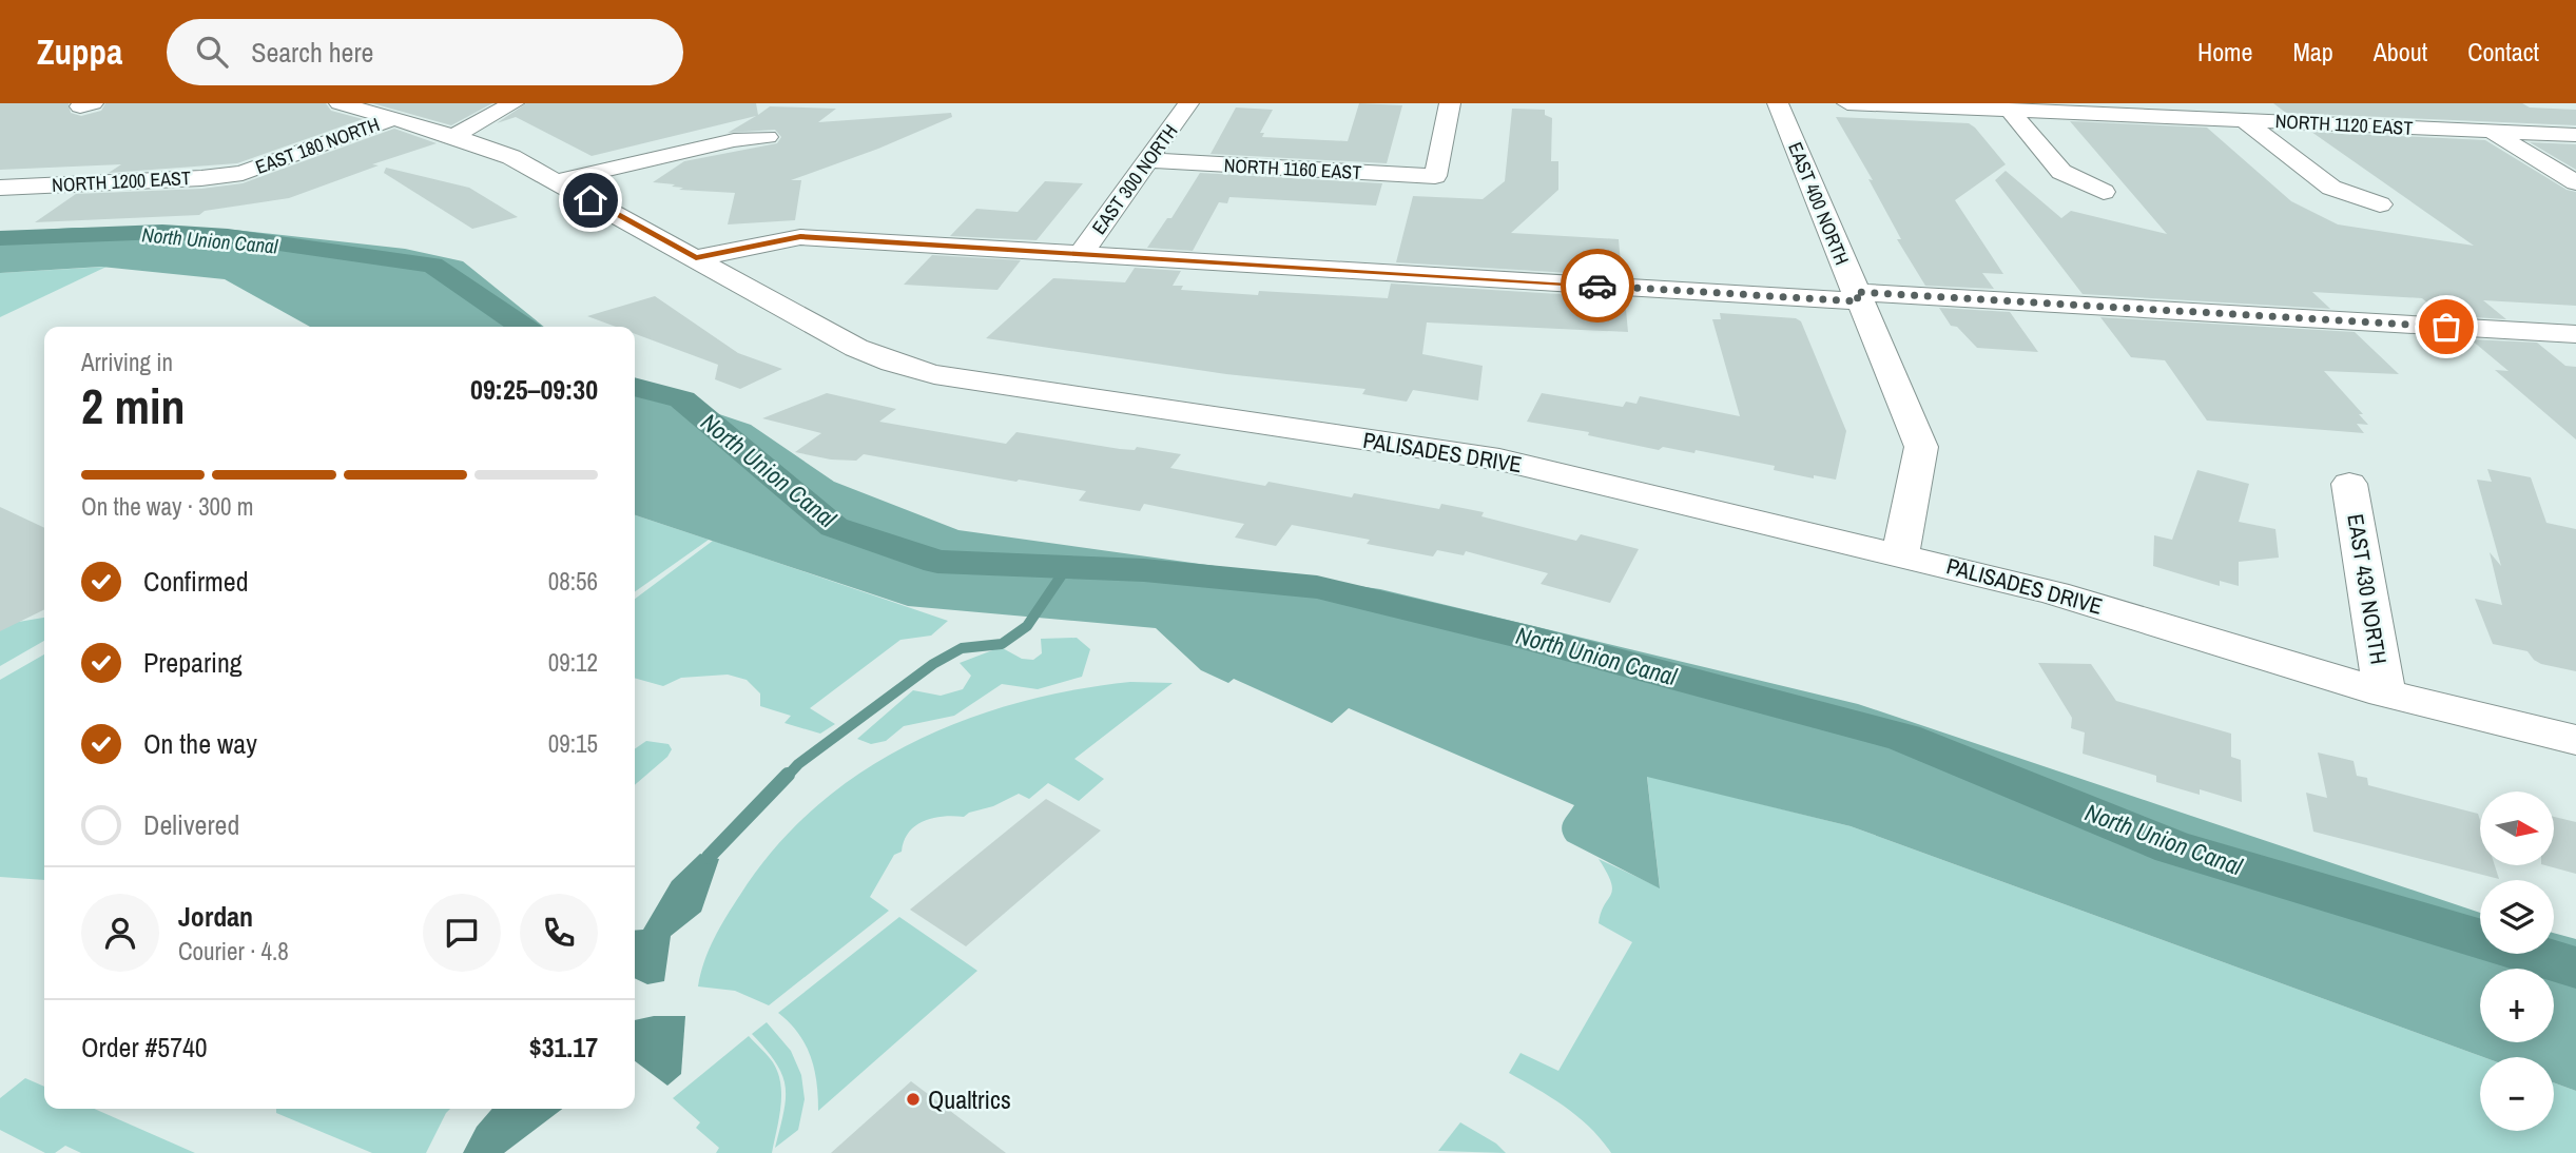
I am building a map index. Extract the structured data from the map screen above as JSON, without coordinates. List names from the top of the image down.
{
  "streets": {
    "street": [
      "NORTH 1120 EAST",
      "EAST 180 NORTH",
      "NORTH 1160 EAST",
      "EAST 300 NORTH",
      "NORTH 1200 EAST",
      "EAST 400 NORTH",
      "PALISADES DRIVE",
      "EAST 430 NORTH"
    ]
  },
  "crossings": [
    ["EAST 180 NORTH", "NORTH 1200 EAST"],
    ["EAST 180 NORTH", "PALISADES DRIVE"],
    ["NORTH 1160 EAST", "EAST 300 NORTH"],
    ["EAST 400 NORTH", "PALISADES DRIVE"],
    ["PALISADES DRIVE", "EAST 430 NORTH"]
  ],
  "water": ["North Union Canal"],
  "places": ["Qualtrics"],
  "north": "right",
  "page": {
    "header": "Zuppa",
    "search": "Search here",
    "nav": [
      "Home",
      "Map",
      "About",
      "Contact"
    ],
    "heading": ["2 min", "Arriving in", "09:25–09:30"],
    "panel": [
      "Jordan",
      "Courier · 4.8",
      "Order #5740",
      "$31.17"
    ],
    "bar": "On the way · 300 m",
    "list": [
      ["Confirmed", "08:56"],
      ["Preparing", "09:12"],
      ["On the way", "09:15"],
      "Delivered"
    ],
    "map_buttons": ["+", "−"]
  }
}
